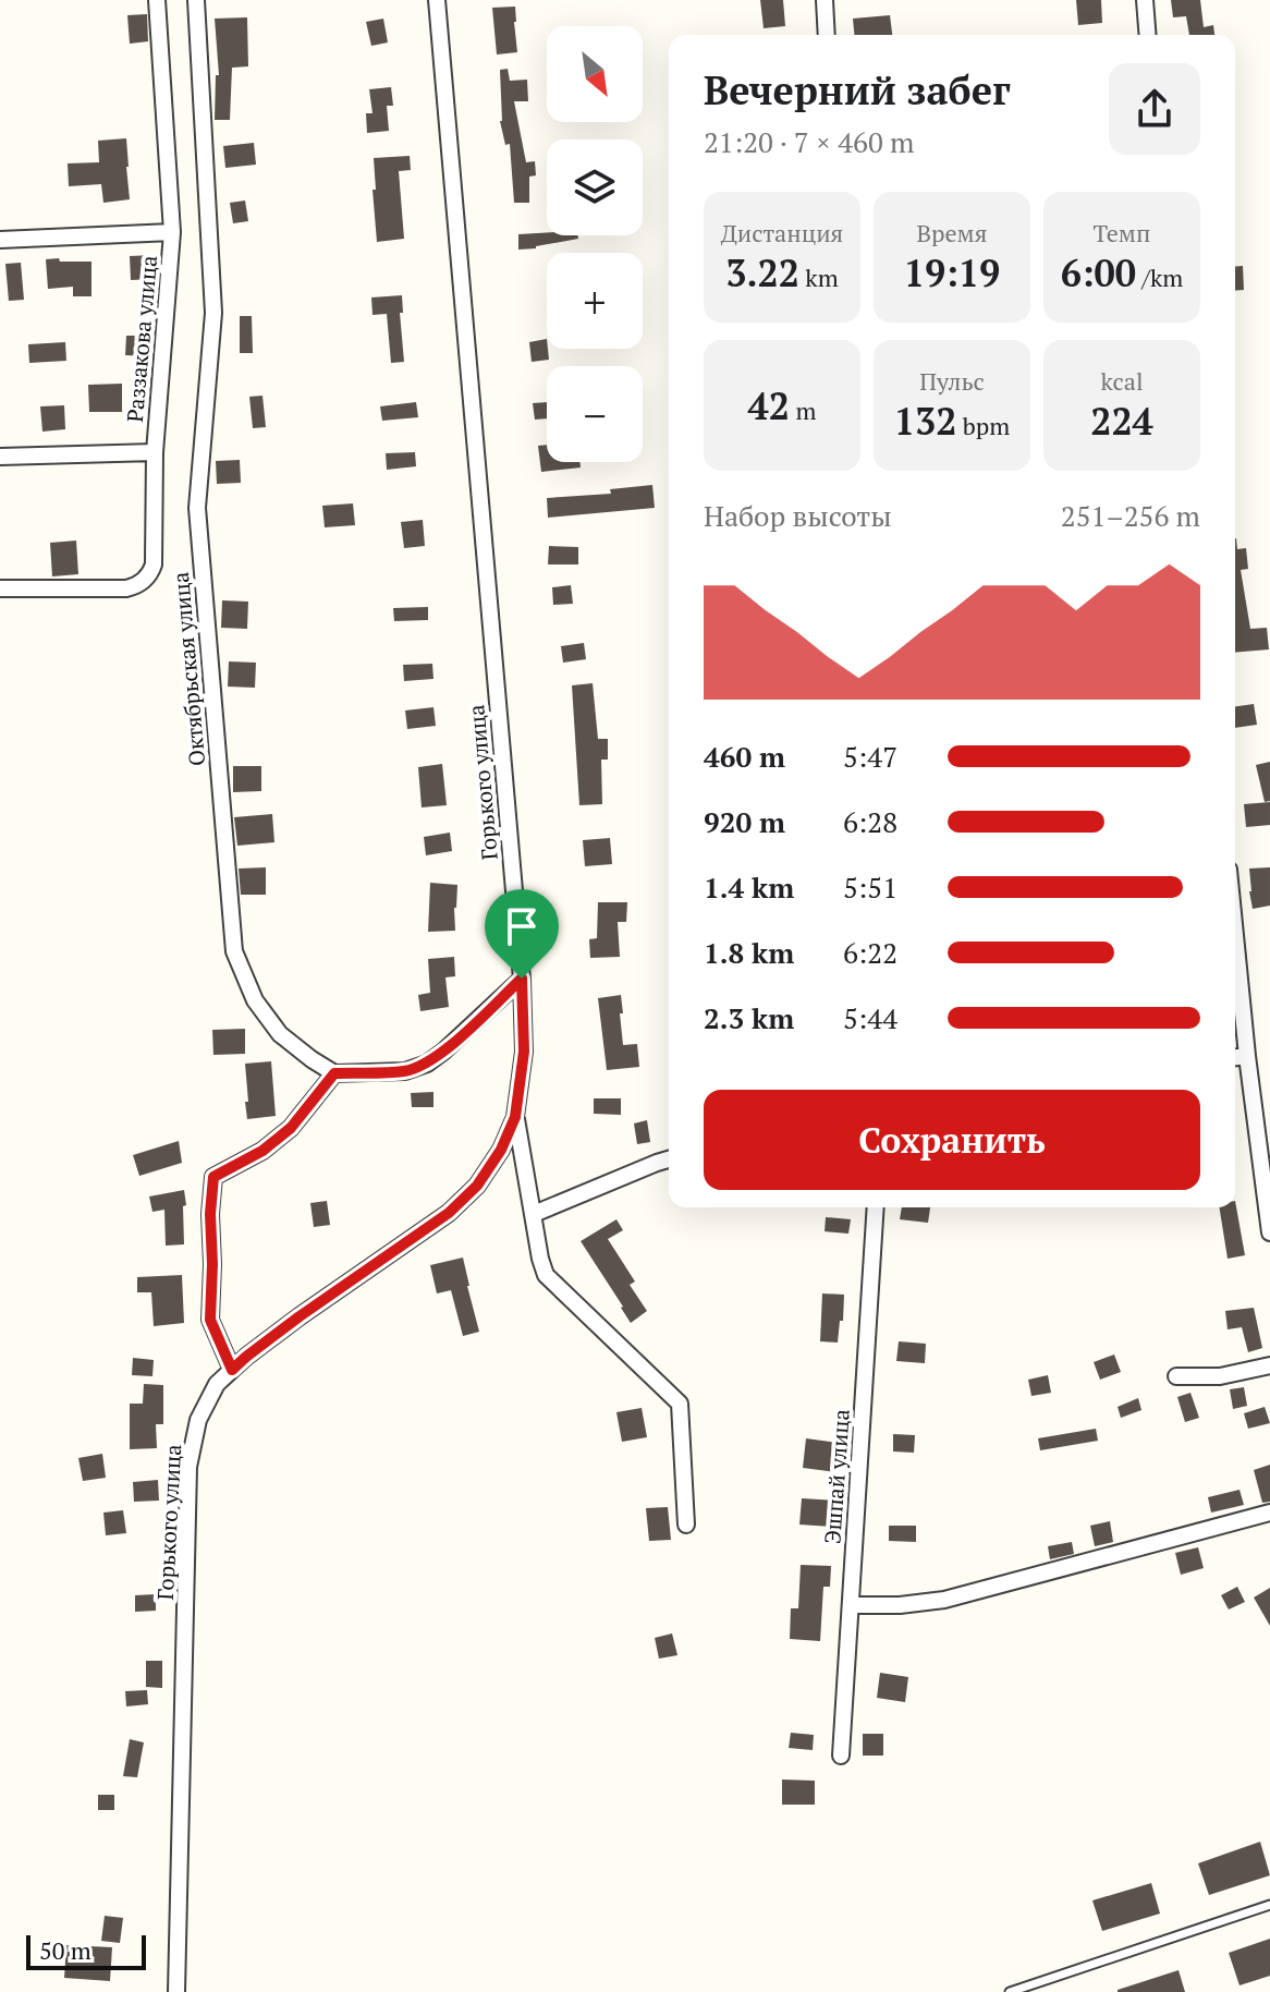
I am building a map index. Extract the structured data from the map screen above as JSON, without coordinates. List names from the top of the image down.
{
  "streets": {
    "street": [
      "Раззакова улица",
      "Октябрьская улица",
      "Горького улица",
      "Эшпай улица"
    ]
  },
  "scale_bar": "50 m",
  "north": "bottom right",
  "page": {
    "map_buttons": ["+", "−"],
    "heading": ["Вечерний забег", "21:20 · 7 × 460 m"],
    "stats": [
      ["Дистанция", "3.22 km"],
      ["Время", "19:19"],
      ["Темп", "6:00 /km"],
      ["42 m"],
      ["Пульс", "132 bpm"],
      ["kcal", "224"]
    ],
    "chart": ["Набор высоты", "251–256 m"],
    "list": [
      {
        "name": "460 m",
        "note": "5:47"
      },
      {
        "name": "920 m",
        "note": "6:28"
      },
      {
        "name": "1.4 km",
        "note": "5:51"
      },
      {
        "name": "1.8 km",
        "note": "6:22"
      },
      {
        "name": "2.3 km",
        "note": "5:44"
      }
    ],
    "buttons": "Сохранить",
    "scale": "50 m"
  }
}
